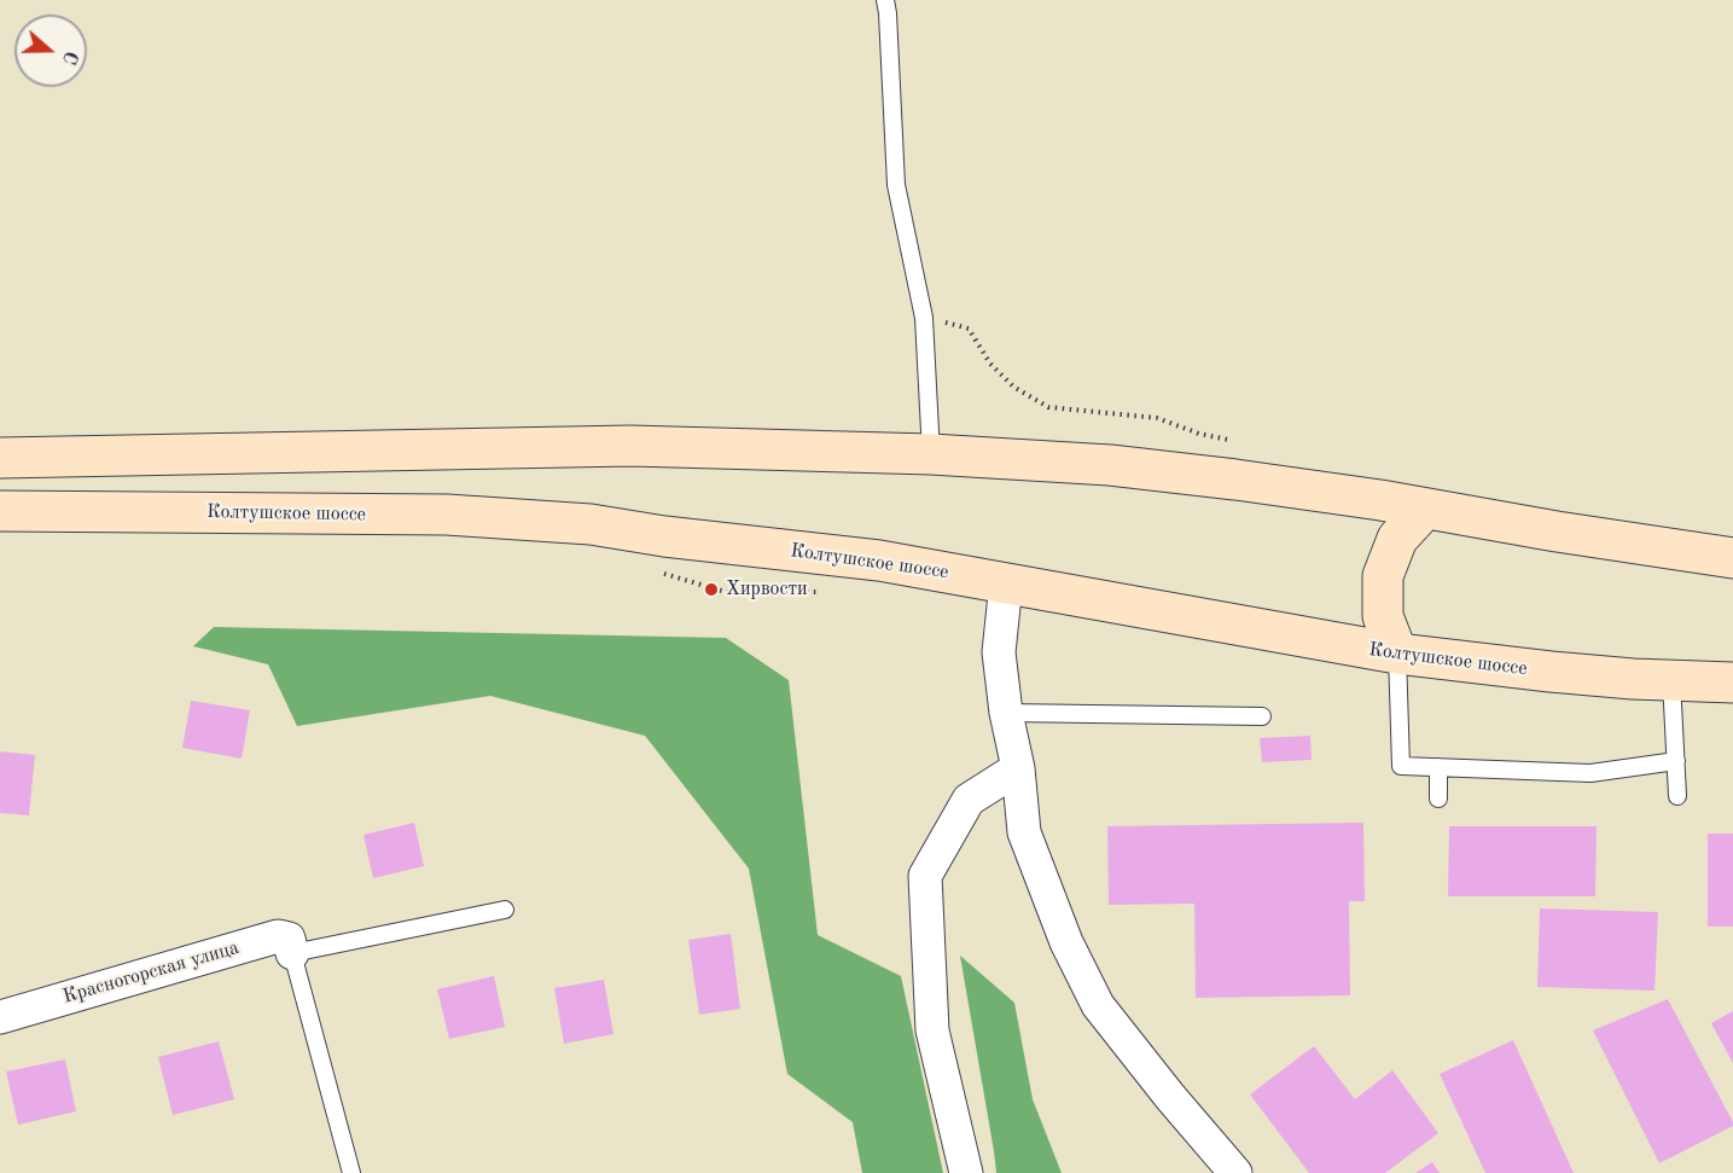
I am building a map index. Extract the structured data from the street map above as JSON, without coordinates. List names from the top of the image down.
{
  "streets": {
    "main road": ["Колтушское шоссе"],
    "street": ["Красногорская улица"]
  },
  "places": ["Хирвости"],
  "north": "right"
}
